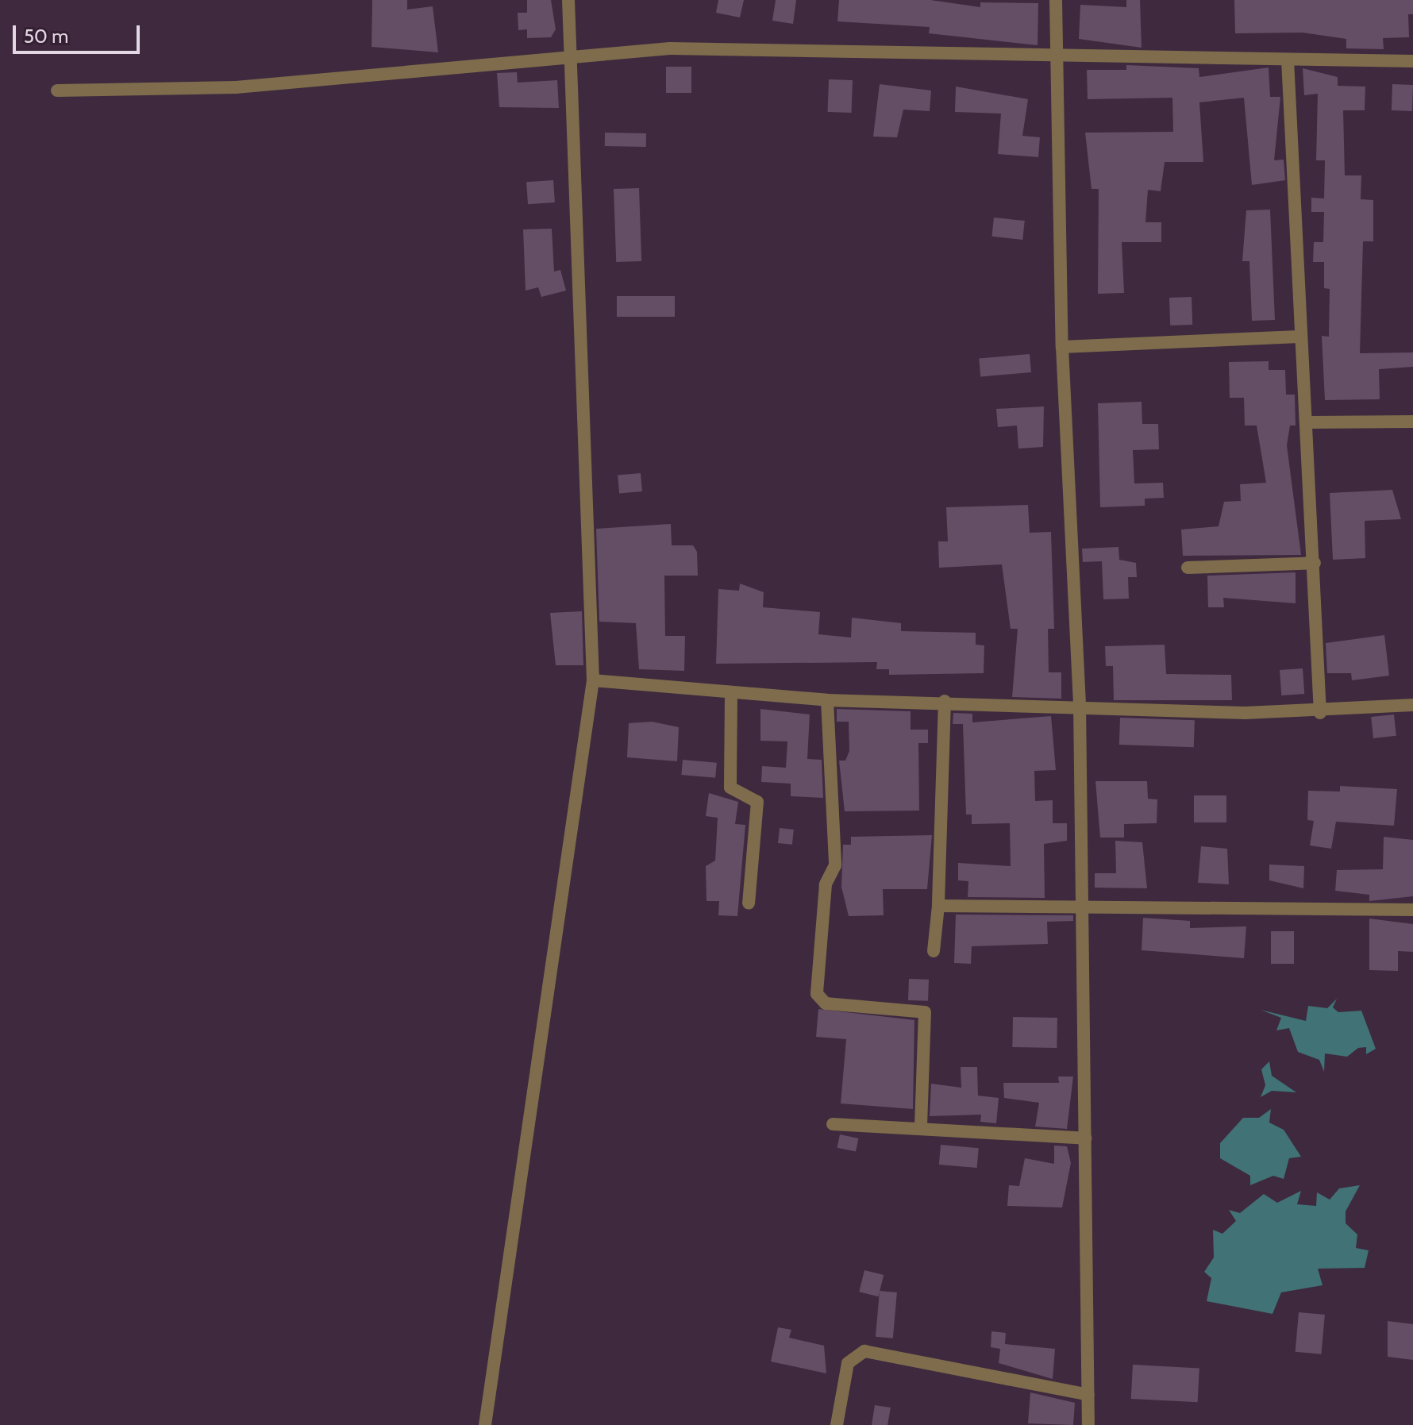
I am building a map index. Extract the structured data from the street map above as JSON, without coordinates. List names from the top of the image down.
{
  "scale_bar": "50 m"
}
